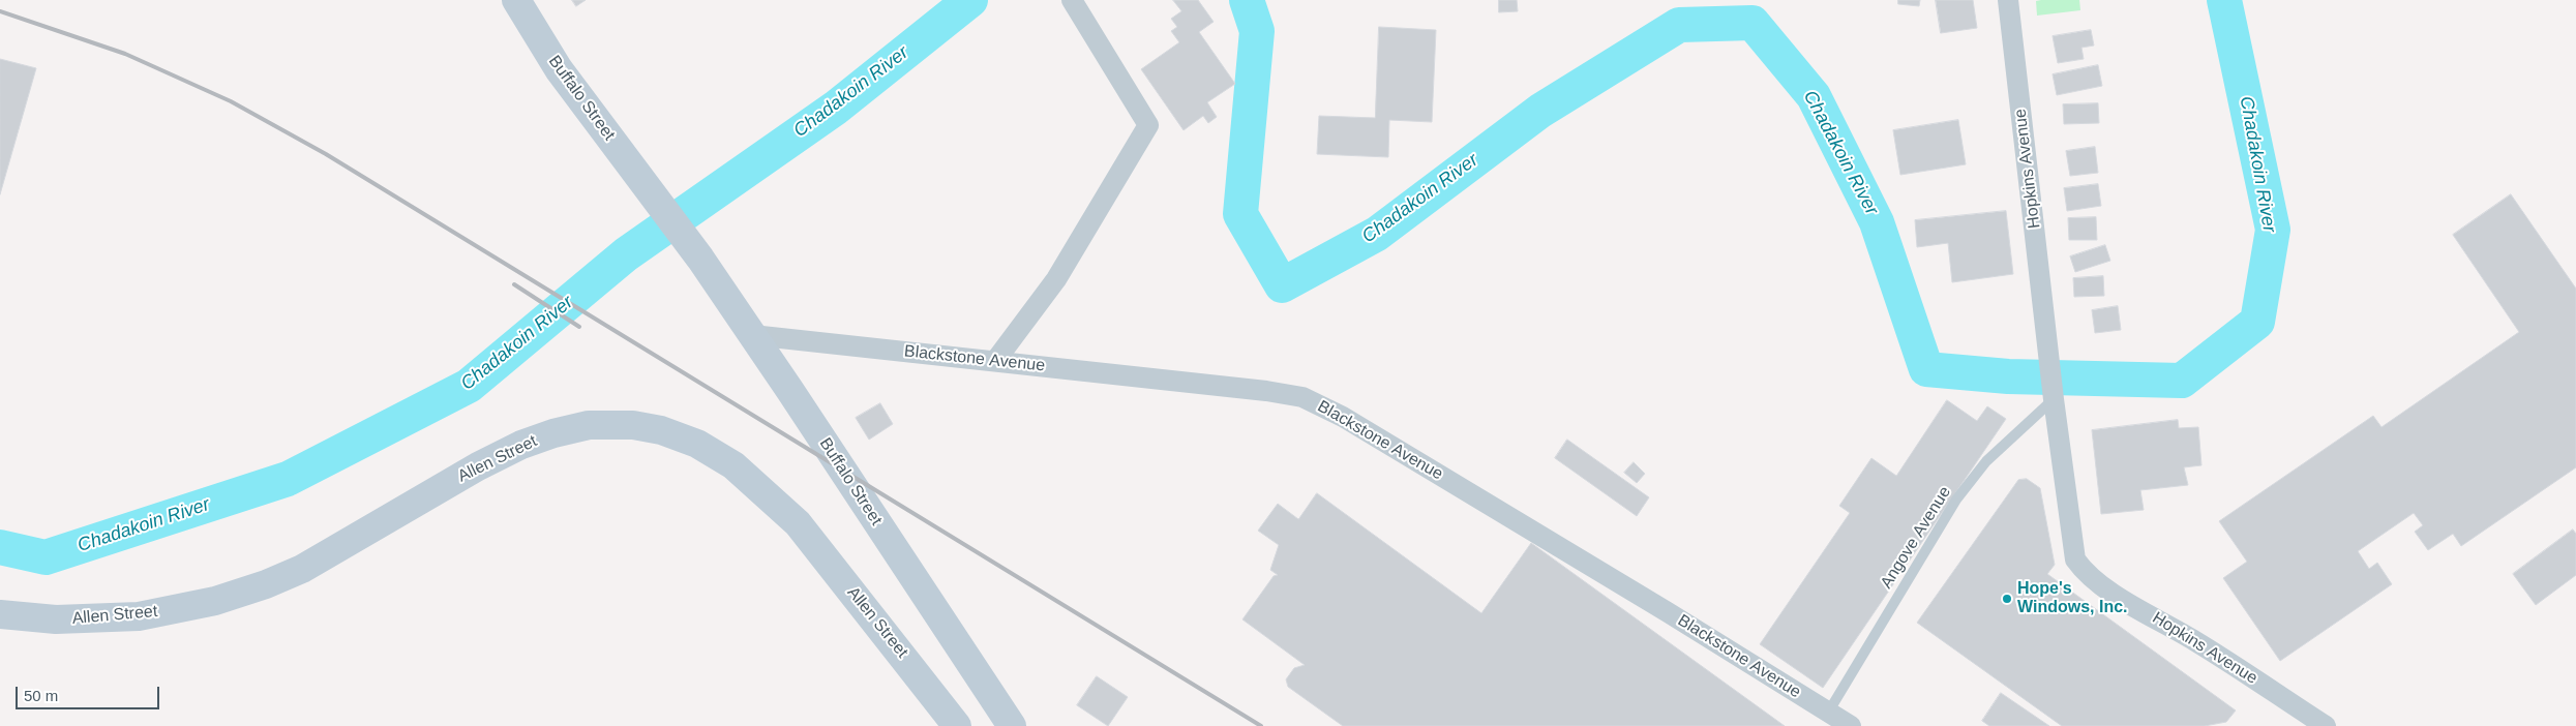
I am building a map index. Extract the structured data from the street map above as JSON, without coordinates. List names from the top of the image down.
{
  "streets": {
    "street": [
      "Buffalo Street",
      "Hopkins Avenue",
      "Blackstone Avenue",
      "Allen Street"
    ],
    "lane": ["Angove Avenue"]
  },
  "crossings": [
    ["Buffalo Street", "Blackstone Avenue"],
    ["Hopkins Avenue", "Angove Avenue"],
    ["Blackstone Avenue", "Angove Avenue"]
  ],
  "water": ["Chadakoin River"],
  "places": ["Hope's Windows, Inc."],
  "scale_bar": "50 m"
}
